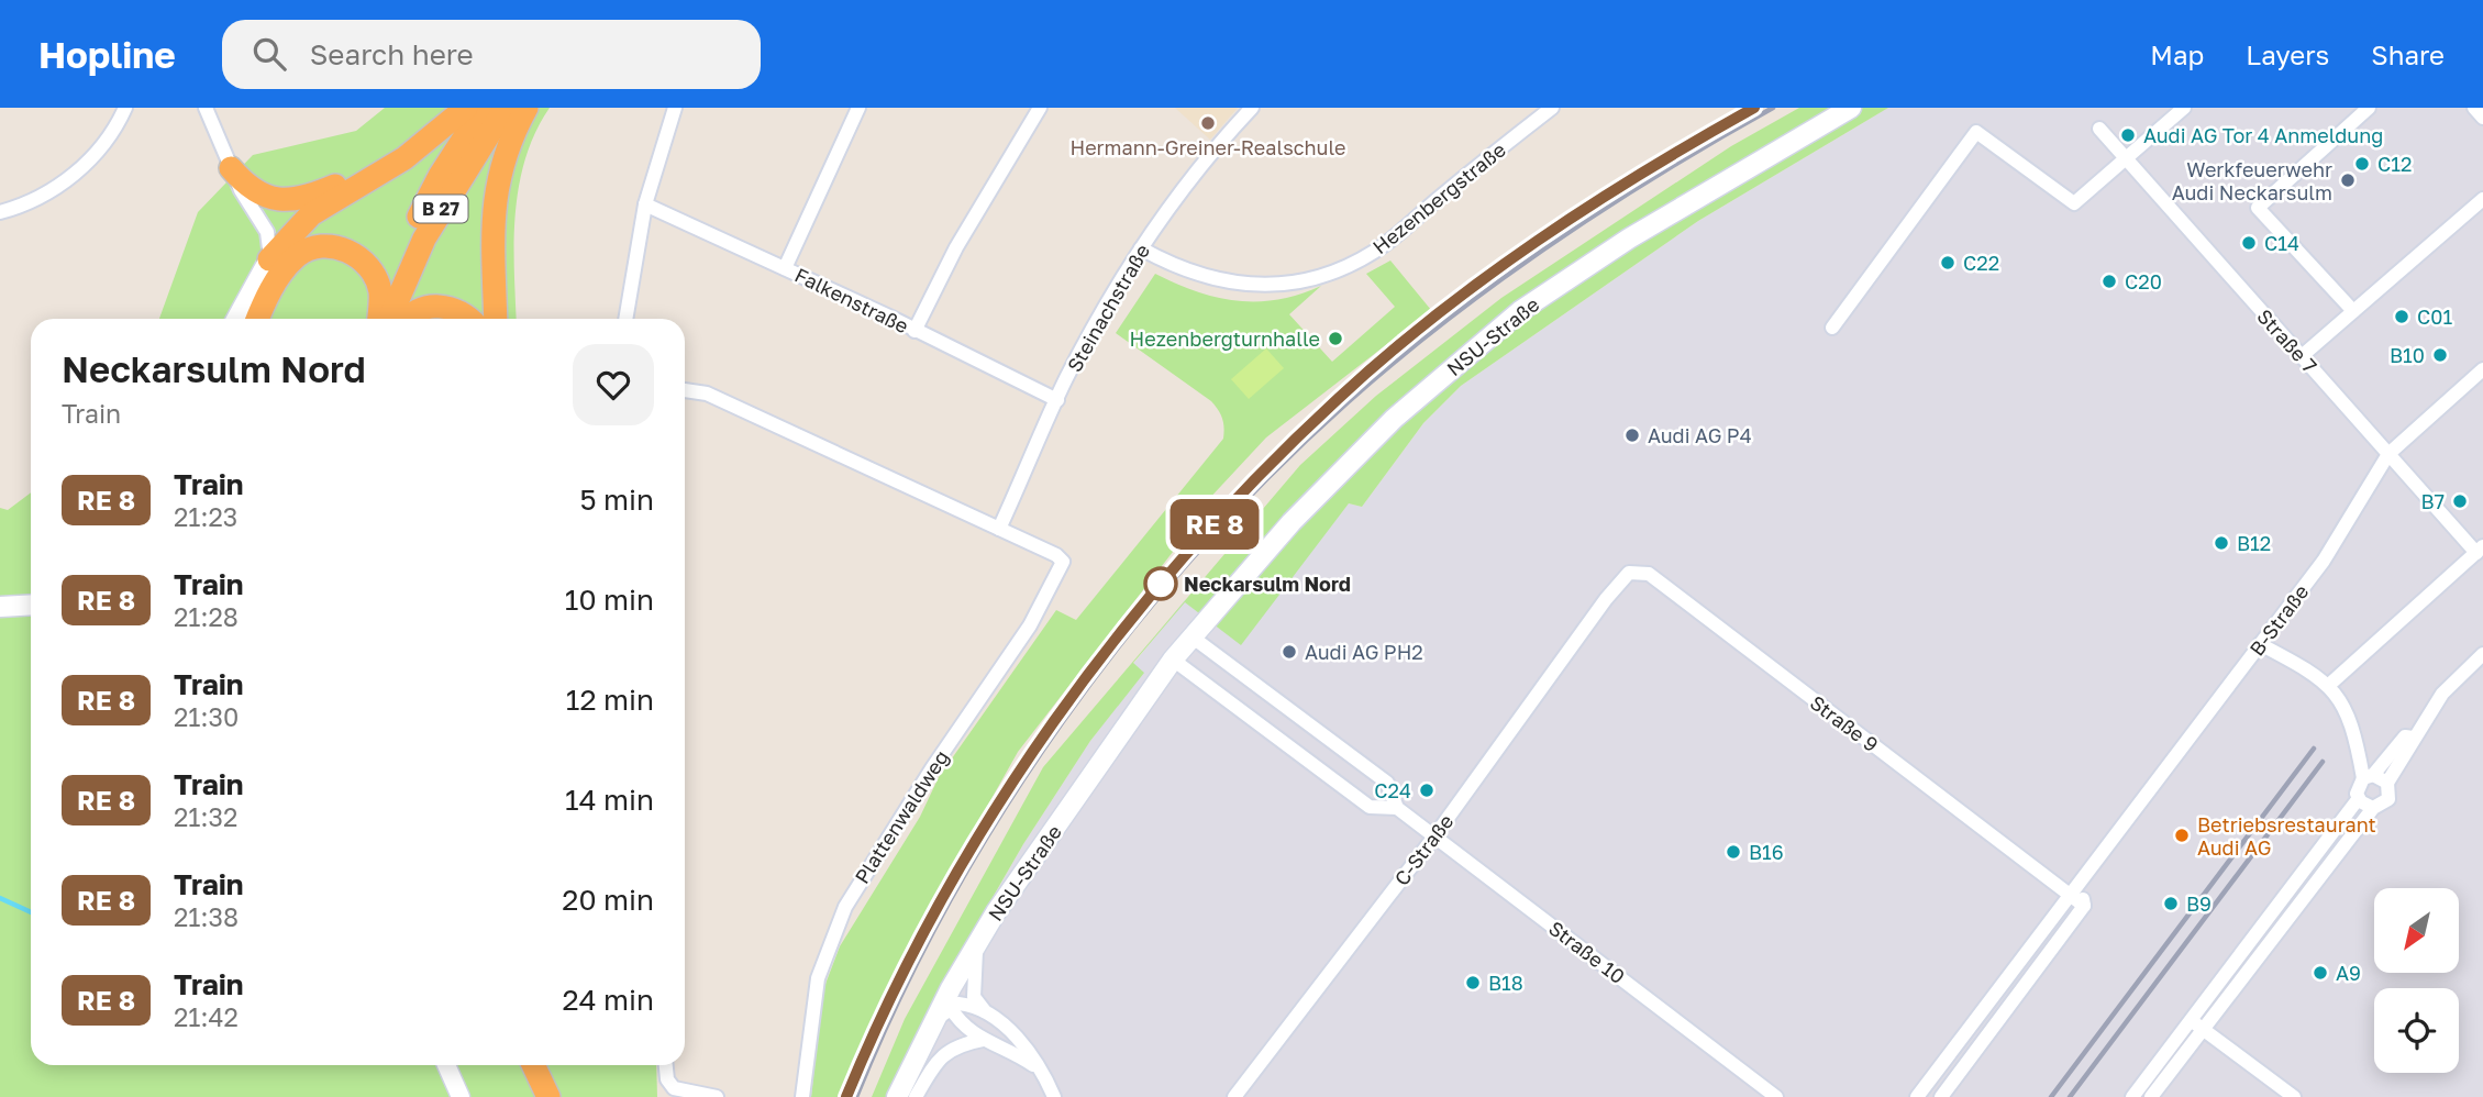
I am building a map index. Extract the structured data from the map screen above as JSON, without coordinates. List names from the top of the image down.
{
  "streets": {
    "highway": ["B 27"],
    "main road": ["NSU-Straße"],
    "street": [
      "Hezenbergstraße",
      "Falkenstraße",
      "Steinachstraße",
      "Straße 7",
      "B-Straße",
      "Straße 9",
      "Plattenwaldweg",
      "C-Straße",
      "Straße 10"
    ]
  },
  "crossings": [
    ["Hezenbergstraße", "Steinachstraße"],
    ["Falkenstraße", "Steinachstraße"],
    ["Steinachstraße", "Plattenwaldweg"],
    ["Straße 7", "B-Straße"],
    ["B-Straße", "Straße 9"],
    ["Straße 9", "C-Straße"],
    ["C-Straße", "Straße 10"]
  ],
  "places": [
    "Hermann-Greiner-Realschule",
    "Audi AG Tor 4 Anmeldung",
    "C12",
    "Werkfeuerwehr Audi Neckarsulm",
    "C14",
    "C22",
    "C20",
    "C01",
    "Hezenbergturnhalle",
    "B10",
    "Audi AG P4",
    "B7",
    "B12",
    "Neckarsulm Nord",
    "Audi AG PH2",
    "C24",
    "Betriebsrestaurant Audi AG",
    "B16",
    "B9",
    "A9",
    "B18"
  ],
  "north": "bottom left",
  "page": {
    "header": "Hopline",
    "search": "Search here",
    "nav": ["Map", "Layers", "Share"],
    "on_map": "RE 8",
    "heading": ["Neckarsulm Nord", "Train"],
    "list": [
      {
        "mark": "RE 8",
        "name": "Train",
        "note": "21:23",
        "value": "5 min"
      },
      {
        "mark": "RE 8",
        "name": "Train",
        "note": "21:28",
        "value": "10 min"
      },
      {
        "mark": "RE 8",
        "name": "Train",
        "note": "21:30",
        "value": "12 min"
      },
      {
        "mark": "RE 8",
        "name": "Train",
        "note": "21:32",
        "value": "14 min"
      },
      {
        "mark": "RE 8",
        "name": "Train",
        "note": "21:38",
        "value": "20 min"
      },
      {
        "mark": "RE 8",
        "name": "Train",
        "note": "21:42",
        "value": "24 min"
      }
    ]
  }
}
